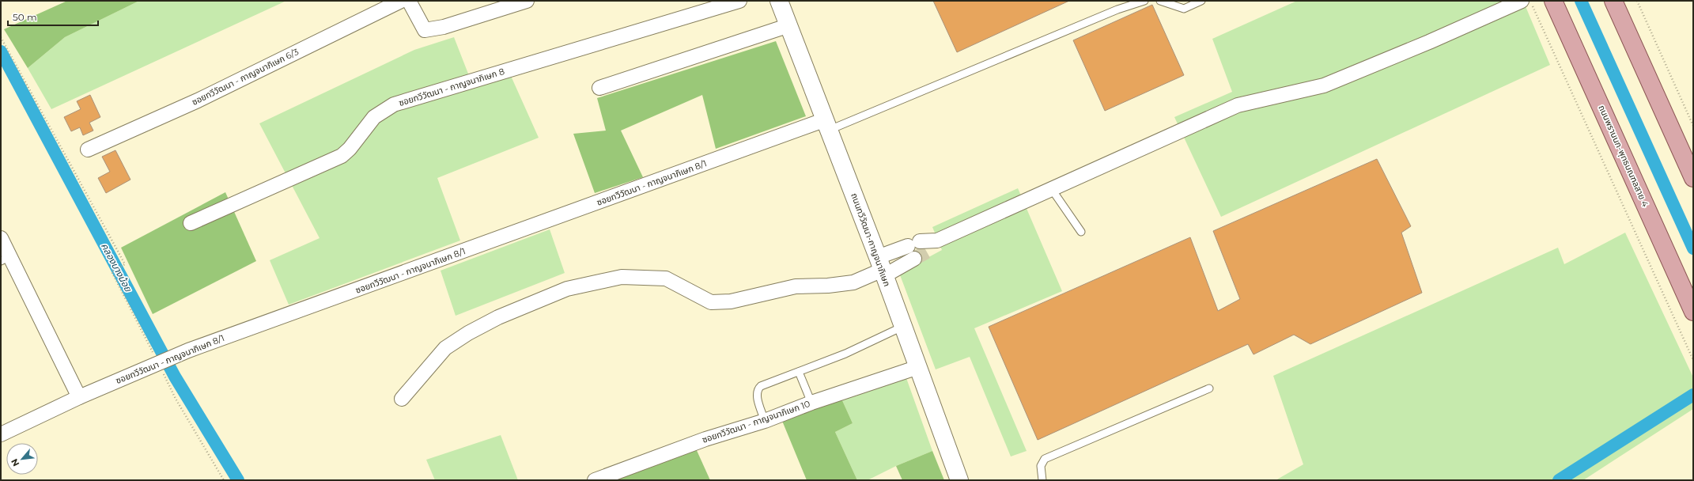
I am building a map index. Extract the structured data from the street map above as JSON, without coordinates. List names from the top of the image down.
{
  "streets": {
    "main road": ["ถนนพรานนก-พุทธมณฑลสาย 4"],
    "street": [
      "ซอยทวีวัฒนา - กาญจนาภิเษก 6/3",
      "ซอยทวีวัฒนา - กาญจนาภิเษก 8",
      "ซอยทวีวัฒนา - กาญจนาภิเษก 8/1",
      "ถนนทวีวัฒนา-กาญจนาภิเษก",
      "ซอยทวีวัฒนา - กาญจนาภิเษก 10"
    ]
  },
  "crossings": [
    ["ซอยทวีวัฒนา - กาญจนาภิเษก 8/1", "ถนนทวีวัฒนา-กาญจนาภิเษก"],
    ["ถนนทวีวัฒนา-กาญจนาภิเษก", "ซอยทวีวัฒนา - กาญจนาภิเษก 10"]
  ],
  "water": ["คลองบางน้อย"],
  "scale_bar": "50 m",
  "north": "bottom left"
}
